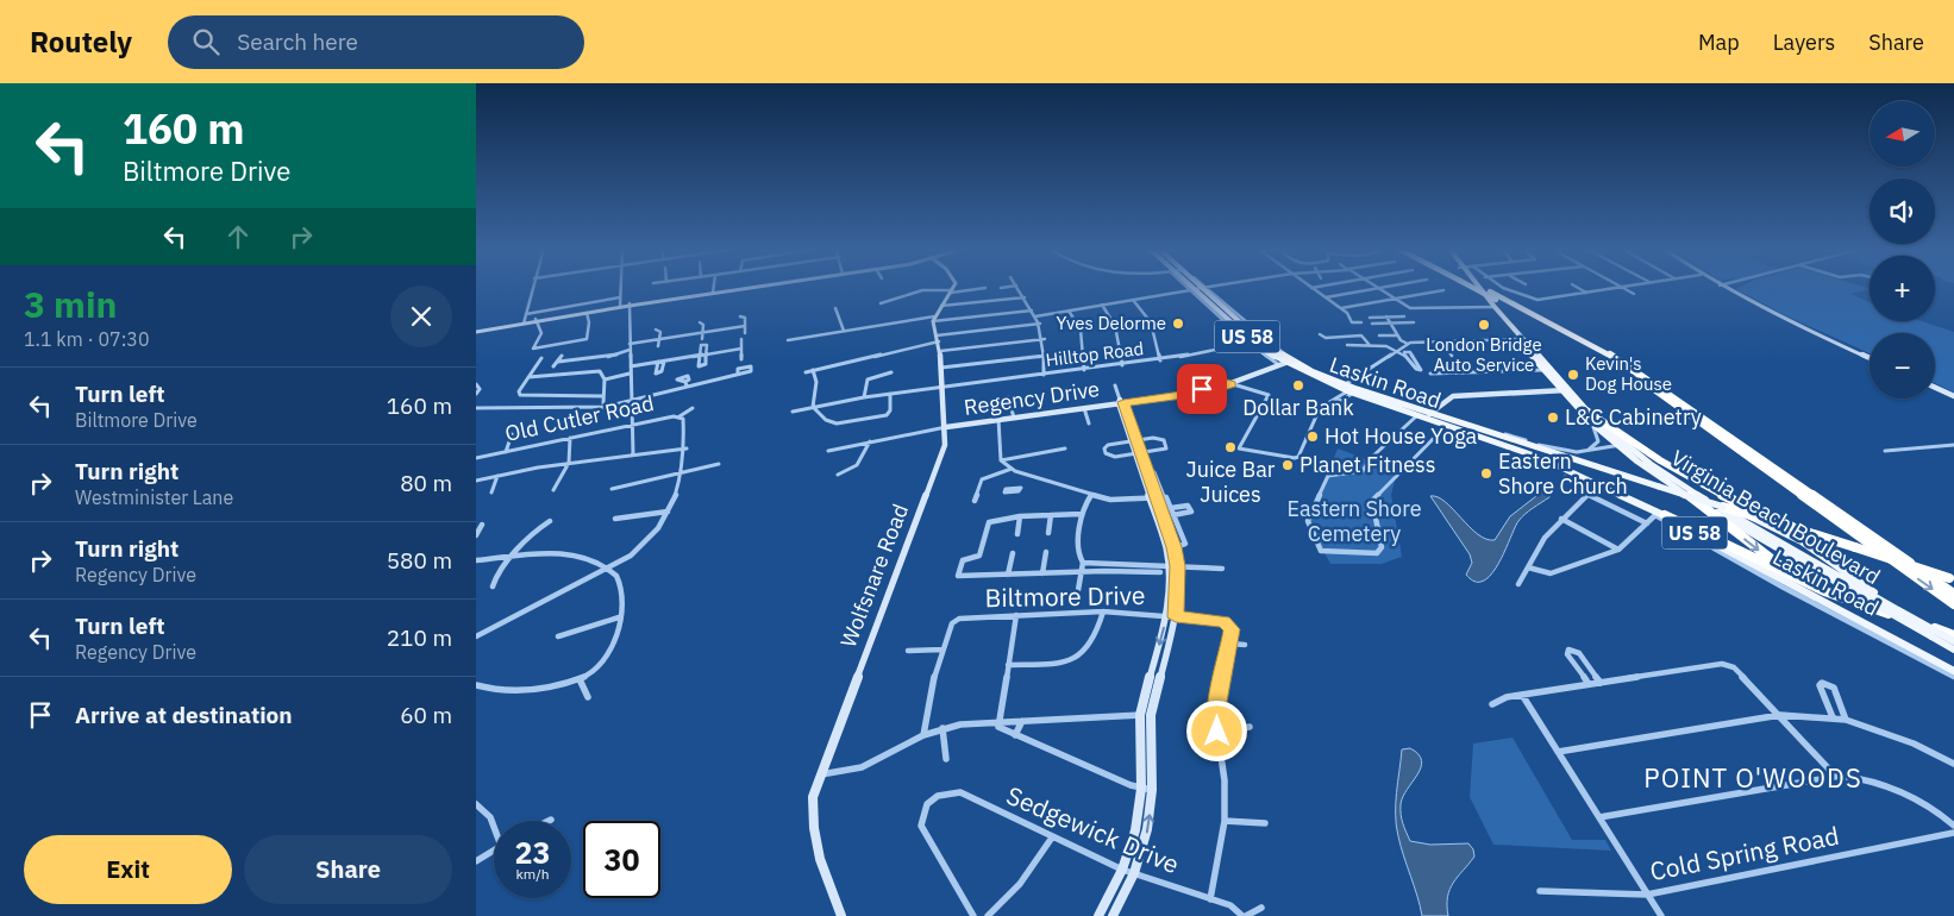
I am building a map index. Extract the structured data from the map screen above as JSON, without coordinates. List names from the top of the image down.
{
  "streets": {
    "main road": ["US 58", "Laskin Road", "Virginia Beach Boulevard"],
    "street": [
      "Hilltop Road",
      "Regency Drive",
      "Old Cutler Road",
      "Wolfsnare Road",
      "Biltmore Drive",
      "Sedgewick Drive",
      "Cold Spring Road"
    ]
  },
  "crossings": [
    ["US 58", "Laskin Road"],
    ["US 58", "Virginia Beach Boulevard"],
    ["Hilltop Road", "Laskin Road"],
    ["Hilltop Road", "Wolfsnare Road"],
    ["Laskin Road", "Regency Drive"],
    ["Regency Drive", "Wolfsnare Road"]
  ],
  "districts": ["POINT O'WOODS"],
  "parks": ["Eastern Shore Cemetery"],
  "places": [
    "Yves Delorme",
    "London Bridge Auto Service",
    "Kevin's Dog House",
    "Dollar Bank",
    "L&C Cabinetry",
    "Hot House Yoga",
    "Juice Bar Juices",
    "Planet Fitness",
    "Eastern Shore Church"
  ],
  "north": "left",
  "page": {
    "header": "Routely",
    "search": "Search here",
    "nav": ["Map", "Layers", "Share"],
    "turn": ["160 m", "Biltmore Drive"],
    "map_buttons": ["+", "−"],
    "heading": ["3 min", "1.1 km · 07:30"],
    "list": [
      {
        "name": "Turn left",
        "note": "Biltmore Drive",
        "value": "160 m"
      },
      {
        "name": "Turn right",
        "note": "Westminister Lane",
        "value": "80 m"
      },
      {
        "name": "Turn right",
        "note": "Regency Drive",
        "value": "580 m"
      },
      {
        "name": "Turn left",
        "note": "Regency Drive",
        "value": "210 m"
      },
      {
        "name": "Arrive at destination",
        "value": "60 m"
      }
    ],
    "speed": "23 km/h",
    "limit": "30",
    "buttons": ["Exit", "Share"]
  }
}
